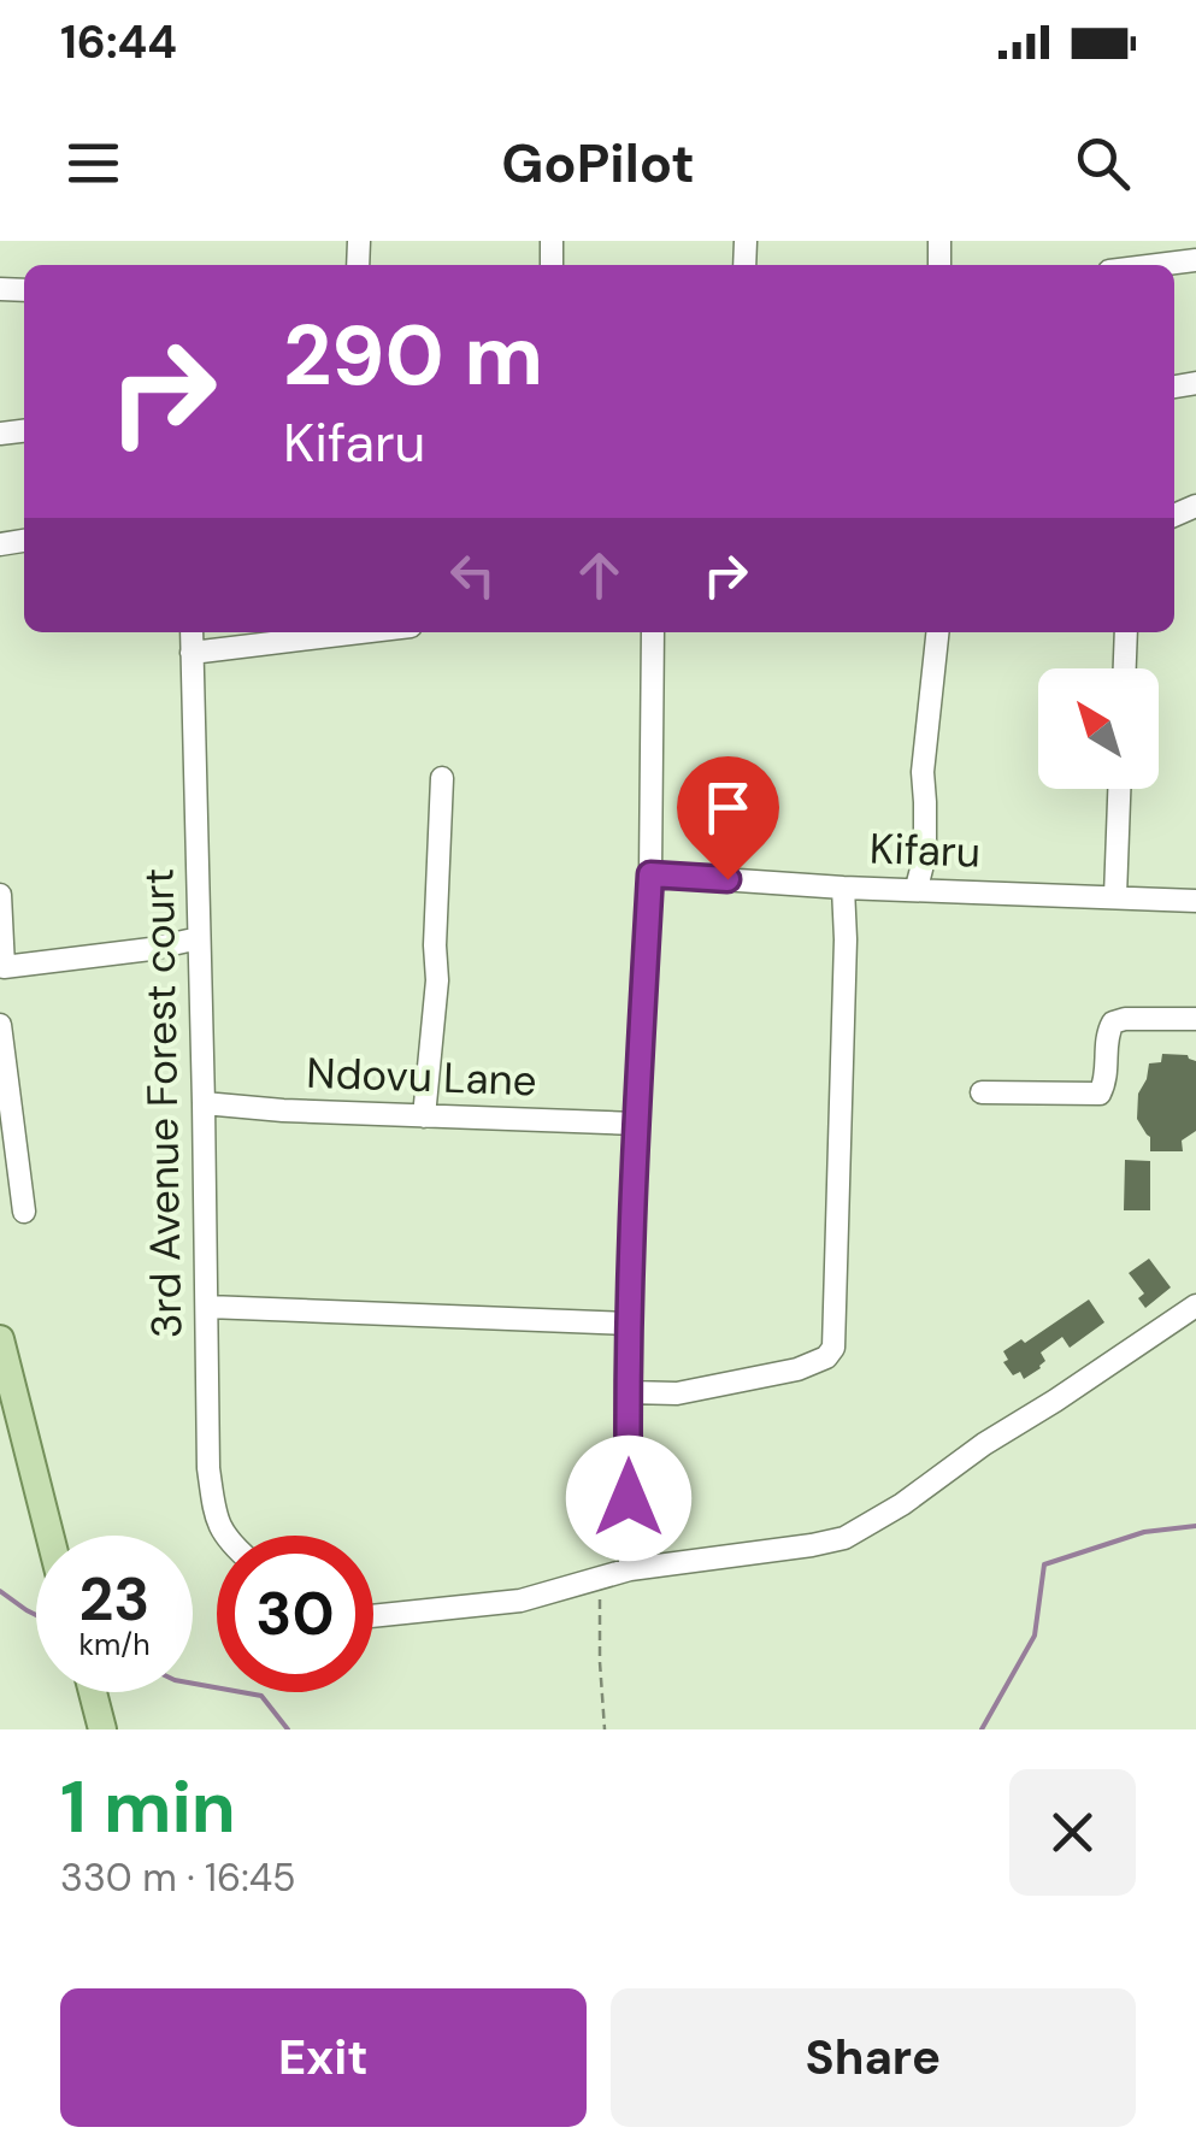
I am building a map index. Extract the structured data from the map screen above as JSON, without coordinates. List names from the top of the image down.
{
  "streets": {
    "street": ["Kifaru", "Ndovu Lane", "3rd Avenue Forest court"]
  },
  "crossings": [
    ["Ndovu Lane", "3rd Avenue Forest court"]
  ],
  "north": "top left",
  "page": {
    "status": "16:44",
    "header": "GoPilot",
    "turn": ["290 m", "Kifaru"],
    "speed": "23 km/h",
    "limit": "30",
    "heading": ["1 min", "330 m · 16:45"],
    "buttons": ["Exit", "Share"]
  }
}
